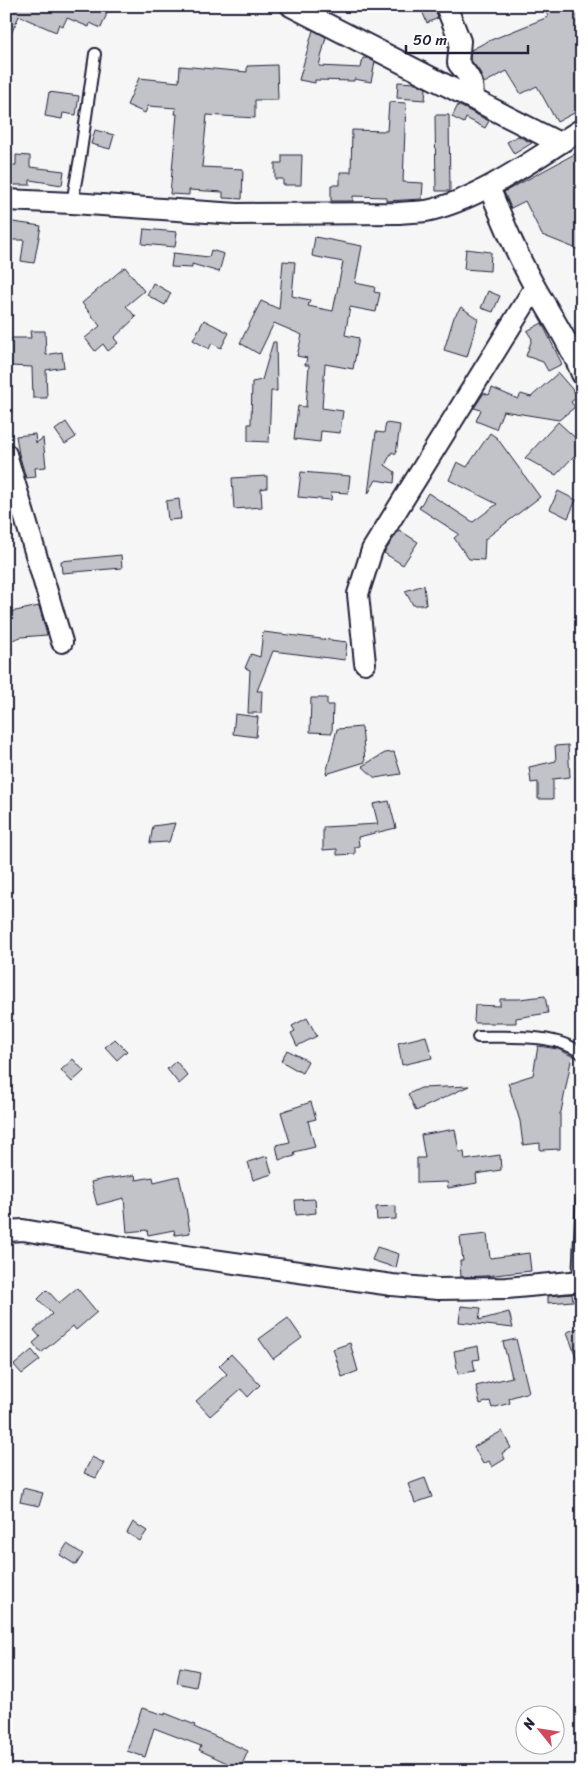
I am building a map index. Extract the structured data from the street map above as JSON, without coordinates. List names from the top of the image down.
{
  "scale_bar": "50 m",
  "north": "top left"
}
